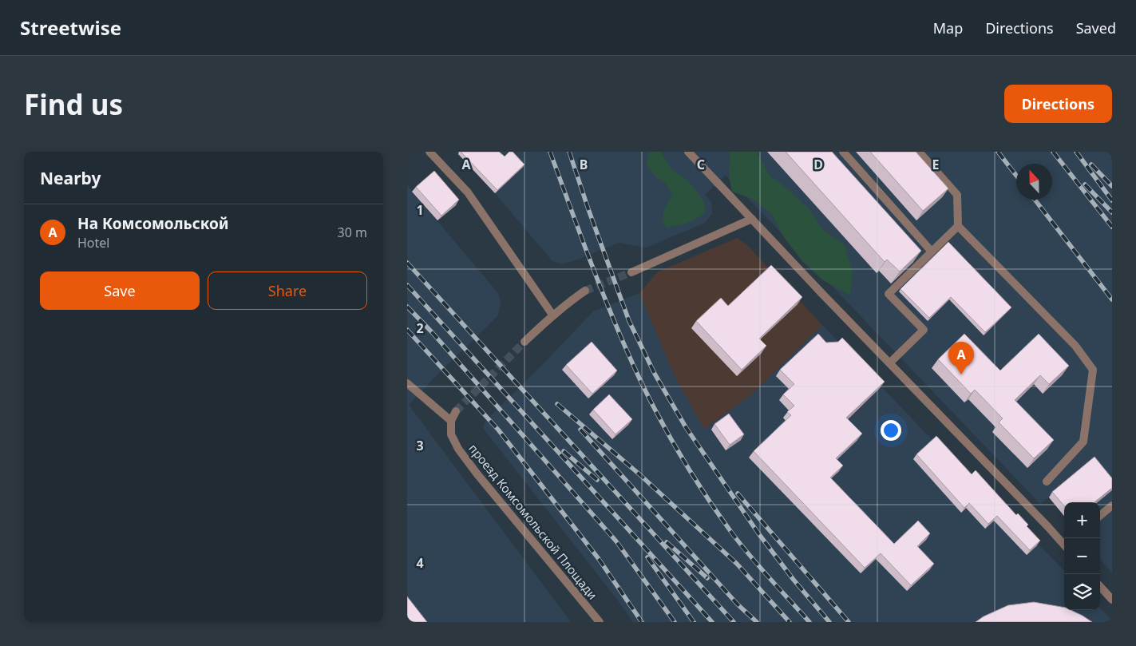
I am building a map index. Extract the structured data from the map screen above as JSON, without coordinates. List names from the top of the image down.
{
  "streets": {
    "street": ["проезд Комсомольской Площади"]
  },
  "north": "top",
  "page": {
    "header": "Streetwise",
    "nav": ["Map", "Directions", "Saved"],
    "buttons": [
      "Directions",
      ["Save", "Share"]
    ],
    "title": "Find us",
    "heading": "Nearby",
    "list": [
      {
        "mark": "A",
        "name": "На Комсомольской",
        "note": "Hotel",
        "value": "30 m"
      }
    ],
    "pins": "A",
    "map_buttons": ["+", "−"]
  },
  "grid": {
    "columns": [
      "A",
      "B",
      "C",
      "D",
      "E"
    ],
    "rows": [
      "1",
      "2",
      "3",
      "4"
    ]
  }
}
